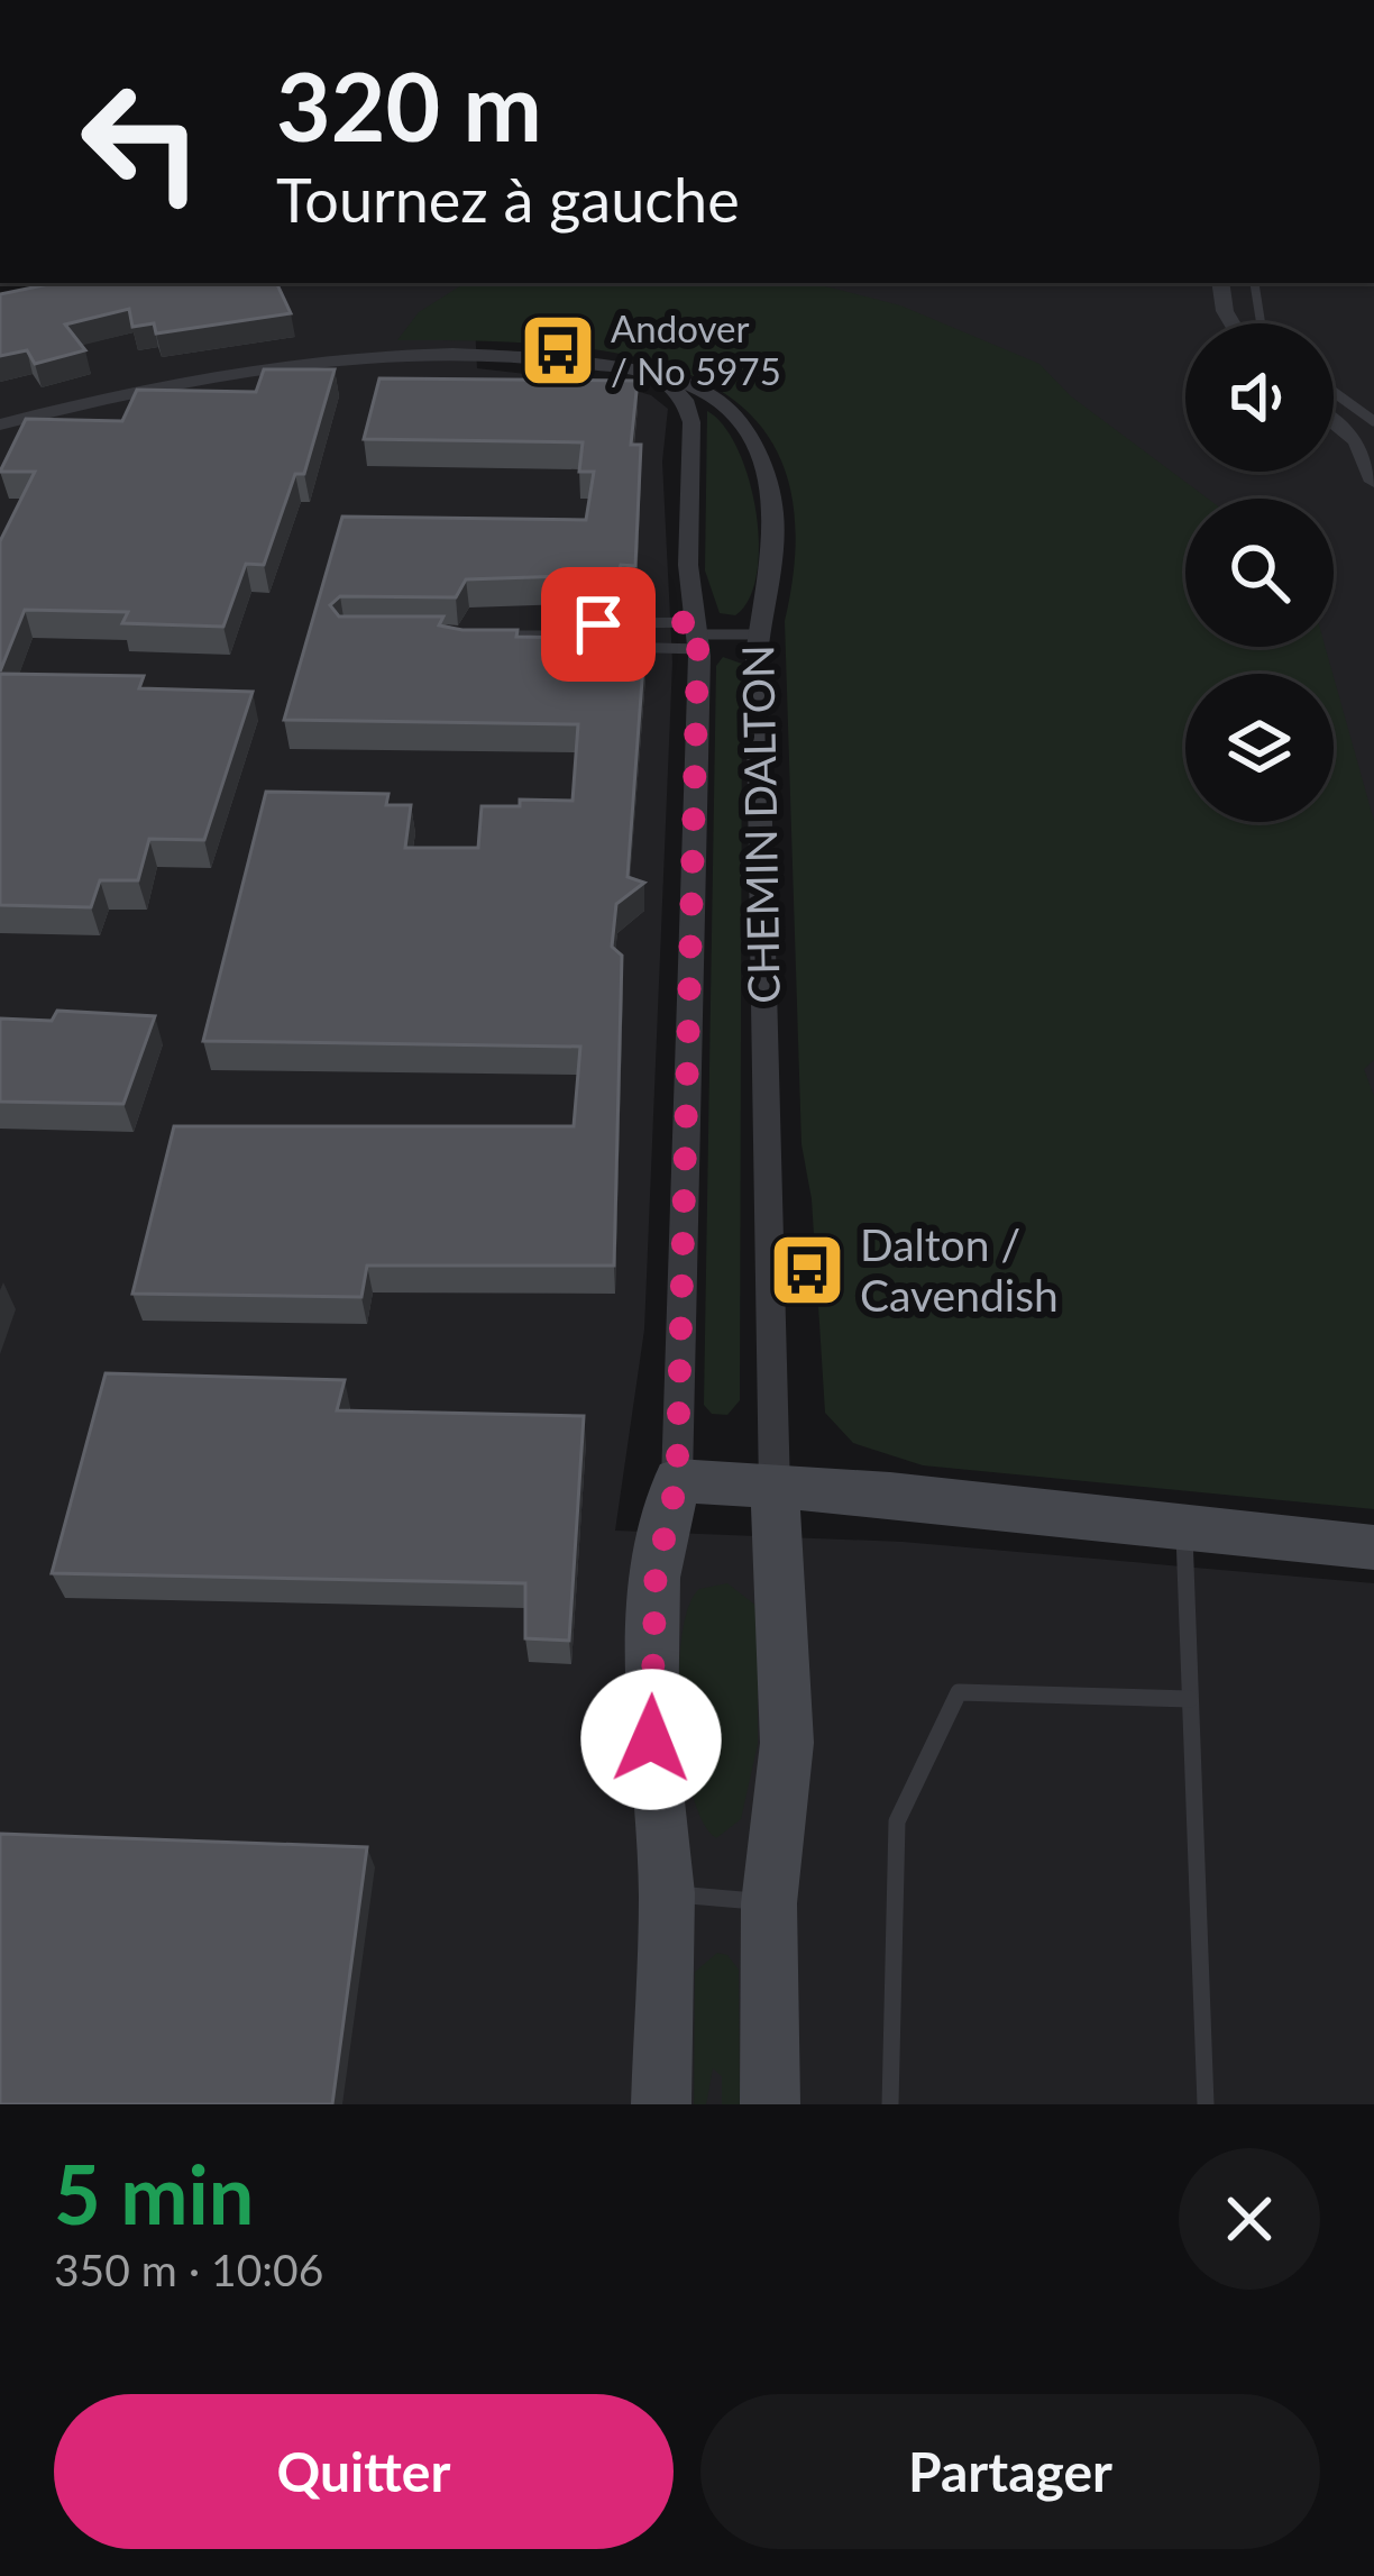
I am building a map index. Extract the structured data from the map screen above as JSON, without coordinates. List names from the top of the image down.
{
  "streets": {
    "main road": ["CHEMIN DALTON"]
  },
  "places": {
    "bus stop": ["Andover / No 5975", "Dalton / Cavendish"]
  },
  "page": {
    "turn": ["320 m", "Tournez à gauche"],
    "heading": ["5 min", "350 m · 10:06"],
    "buttons": ["Quitter", "Partager"]
  }
}
